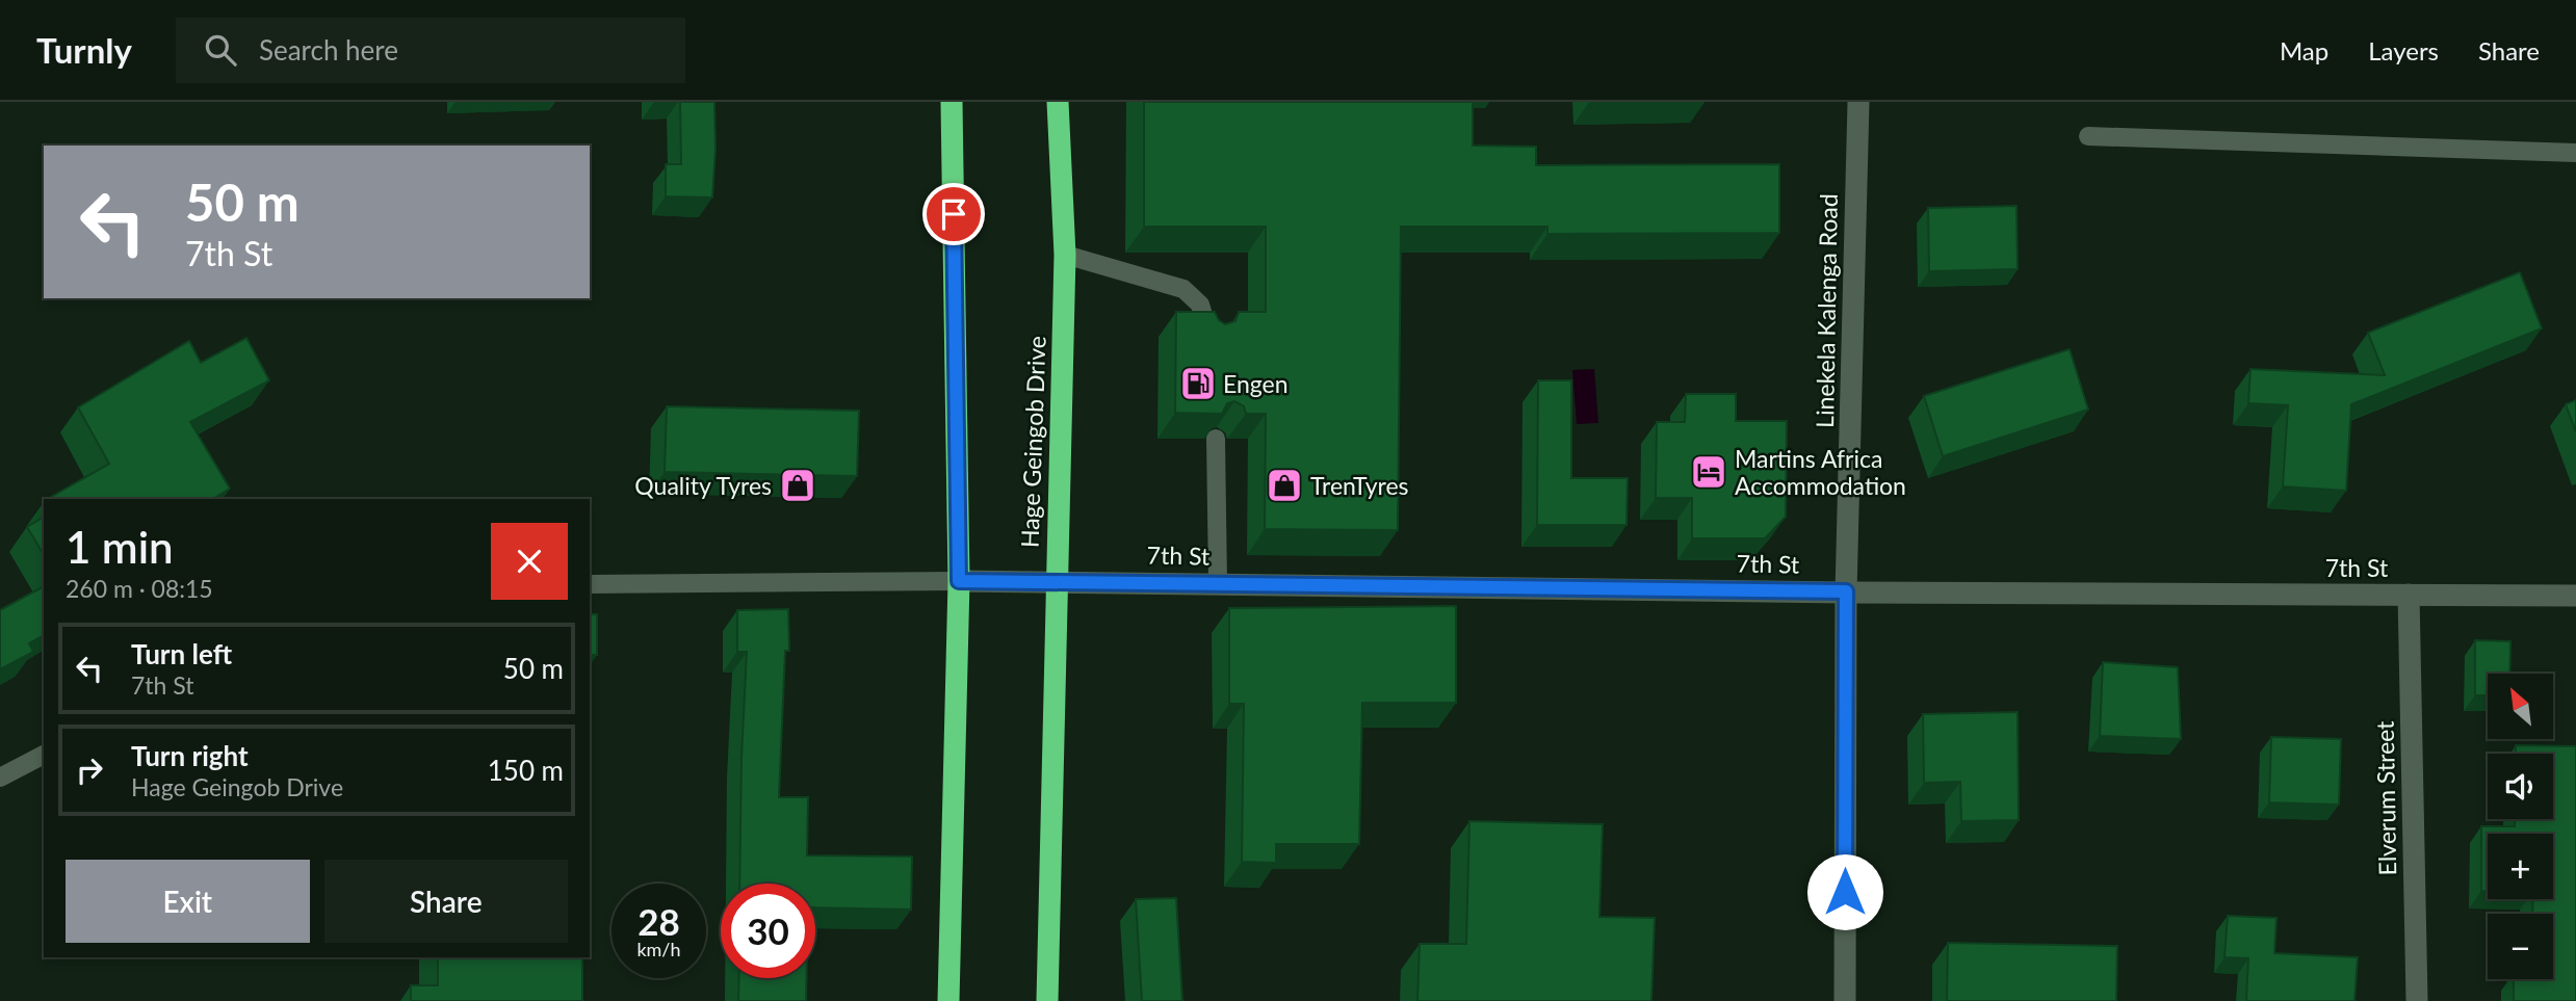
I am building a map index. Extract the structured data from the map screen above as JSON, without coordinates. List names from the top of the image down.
{
  "streets": {
    "highway": ["Hage Geingob Drive"],
    "street": ["Linekela Kalenga Road", "7th St", "Elverum Street"]
  },
  "crossings": [
    ["Linekela Kalenga Road", "7th St"],
    ["Hage Geingob Drive", "7th St"],
    ["7th St", "Elverum Street"]
  ],
  "places": {
    "fuel station": ["Engen"],
    "hotel": ["Martins Africa Accommodation"],
    "shop": ["Quality Tyres", "TrenTyres"]
  },
  "north": "top left",
  "page": {
    "header": "Turnly",
    "search": "Search here",
    "nav": ["Map", "Layers", "Share"],
    "turn": ["50 m", "7th St"],
    "heading": ["1 min", "260 m · 08:15"],
    "list": [
      {
        "name": "Turn left",
        "note": "7th St",
        "value": "50 m"
      },
      {
        "name": "Turn right",
        "note": "Hage Geingob Drive",
        "value": "150 m"
      }
    ],
    "map_buttons": ["+", "−"],
    "buttons": ["Exit", "Share"],
    "speed": "28 km/h",
    "limit": "30"
  }
}
